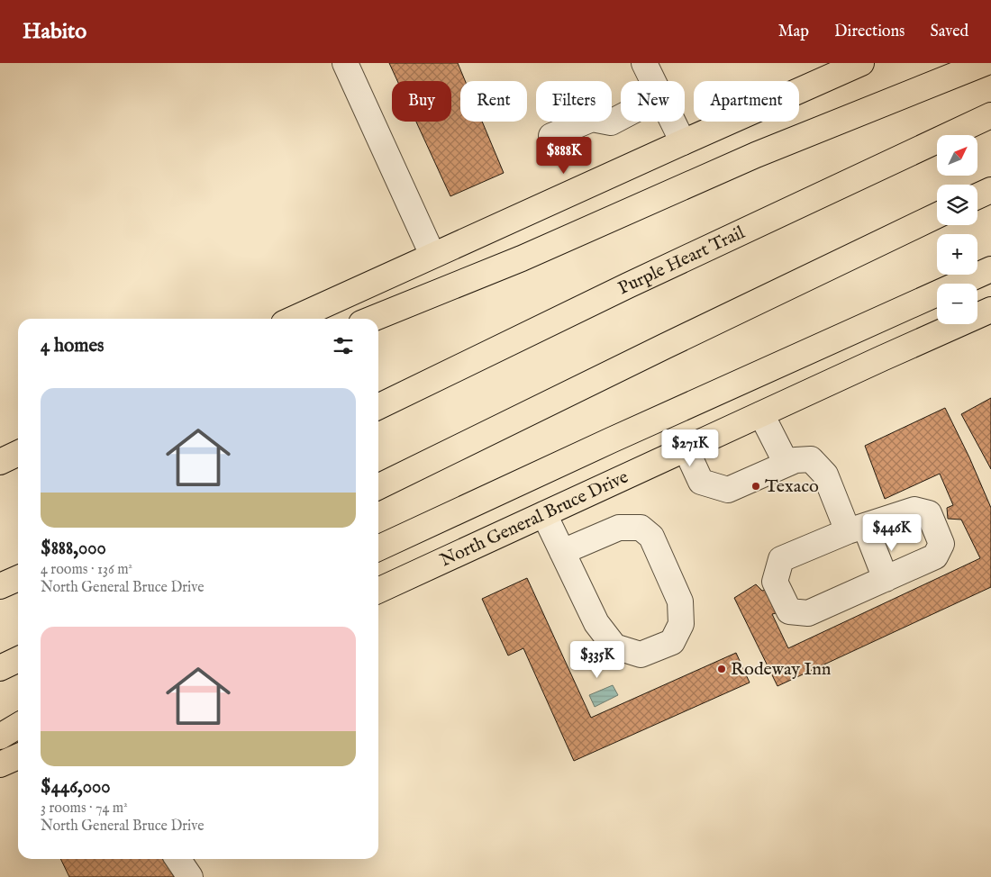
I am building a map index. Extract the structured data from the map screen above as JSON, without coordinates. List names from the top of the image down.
{
  "streets": {
    "main road": ["Purple Heart Trail", "North General Bruce Drive"]
  },
  "places": ["Texaco", "Rodeway Inn"],
  "north": "top right",
  "page": {
    "header": "Habito",
    "nav": ["Map", "Directions", "Saved"],
    "chip": [
      "Buy",
      "Rent",
      "Filters",
      "New",
      "Apartment"
    ],
    "map_buttons": ["+", "−"],
    "price": [
      "$888K",
      "$271K",
      "$446K",
      "$335K"
    ],
    "heading": "4 homes",
    "list": [
      {
        "name": "$888,000",
        "note": "4 rooms · 136 m² · North General Bruce Drive"
      },
      {
        "name": "$446,000",
        "note": "3 rooms · 74 m² · North General Bruce Drive"
      }
    ]
  }
}
